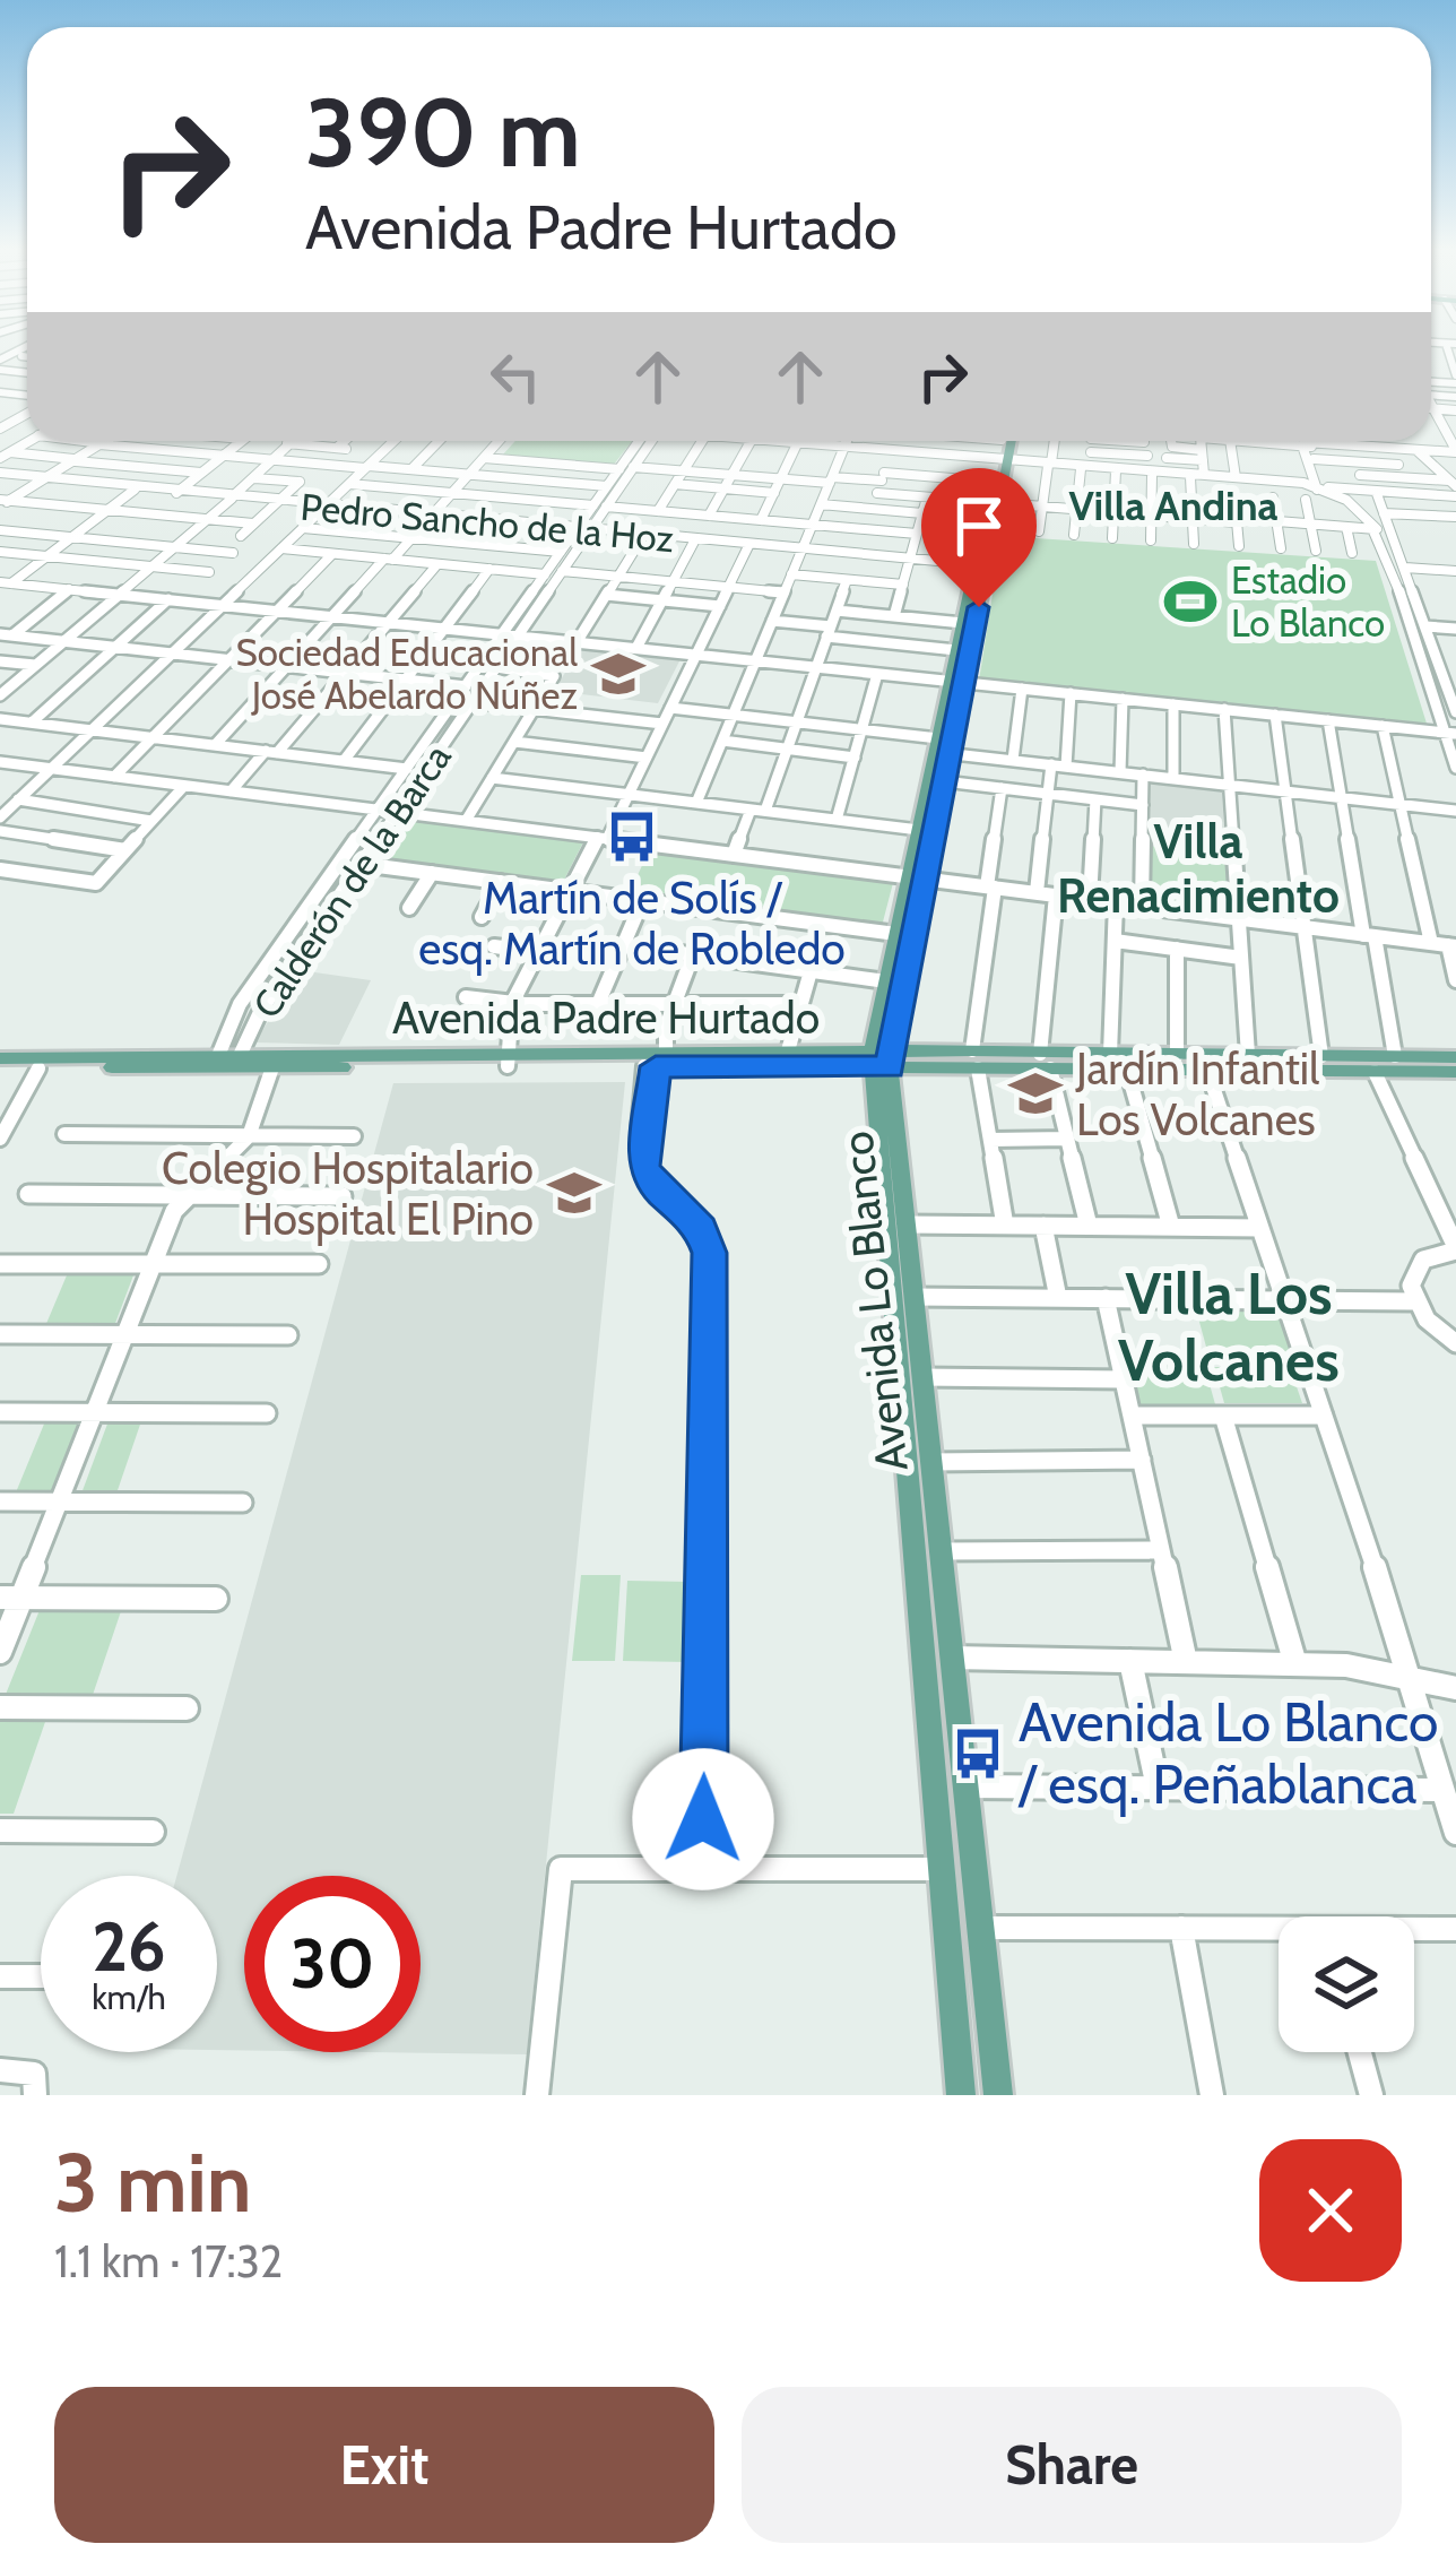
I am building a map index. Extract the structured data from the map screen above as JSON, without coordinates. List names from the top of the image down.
{
  "streets": {
    "main road": ["Avenida Padre Hurtado", "Avenida Lo Blanco"],
    "street": ["Pedro Sancho de la Hoz", "Calderón de la Barca"]
  },
  "crossings": [
    ["Pedro Sancho de la Hoz", "Calderón de la Barca"],
    ["Pedro Sancho de la Hoz", "Avenida Lo Blanco"],
    ["Calderón de la Barca", "Avenida Padre Hurtado"],
    ["Avenida Padre Hurtado", "Avenida Lo Blanco"]
  ],
  "districts": ["Villa Andina", "Villa Renacimiento", "Villa Los Volcanes"],
  "places": {
    "sports": ["Estadio Lo Blanco"],
    "school or university": ["Sociedad Educacional José Abelardo Núñez", "Jardín Infantil Los Volcanes", "Colegio Hospitalario Hospital El Pino"],
    "bus stop": ["Martín de Solís / esq. Martín de Robledo", "Avenida Lo Blanco / esq. Peñablanca"]
  },
  "page": {
    "turn": ["390 m", "Avenida Padre Hurtado"],
    "speed": "26 km/h",
    "limit": "30",
    "heading": ["3 min", "1.1 km · 17:32"],
    "buttons": ["Exit", "Share"]
  }
}
